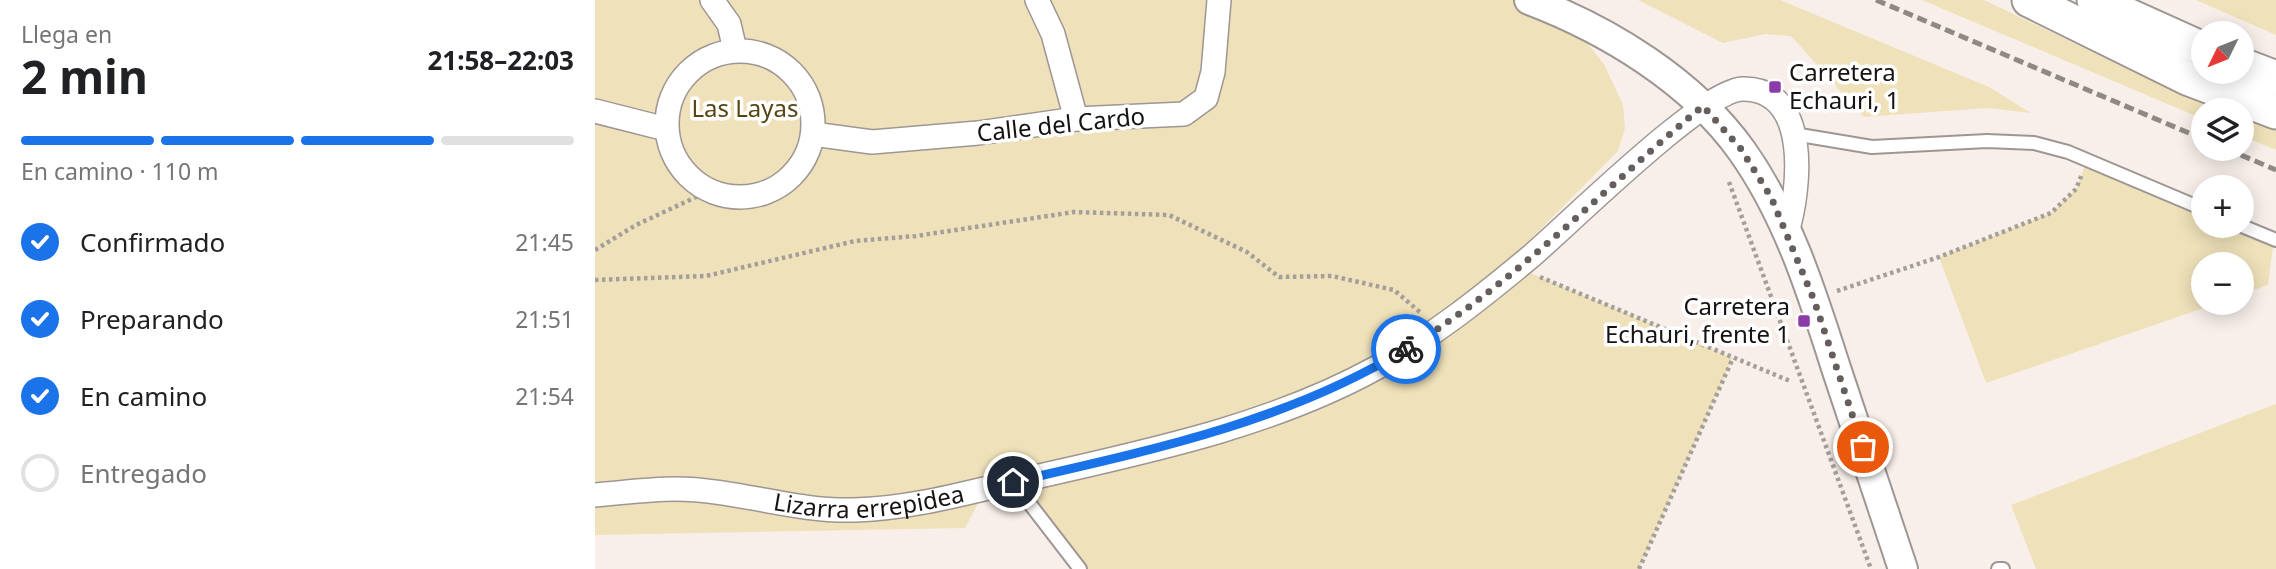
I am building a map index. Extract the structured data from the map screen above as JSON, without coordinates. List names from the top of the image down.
{
  "streets": {
    "street": ["Calle del Cardo", "Lizarra errepidea"]
  },
  "parks": ["Las Layas"],
  "places": {
    "transit": ["Carretera Echauri, 1", "Carretera Echauri, frente 1"]
  },
  "north": "bottom left",
  "page": {
    "heading": ["2 min", "Llega en", "21:58–22:03"],
    "map_buttons": ["+", "−"],
    "bar": "En camino · 110 m",
    "list": [
      ["Confirmado", "21:45"],
      ["Preparando", "21:51"],
      ["En camino", "21:54"],
      "Entregado"
    ]
  }
}
